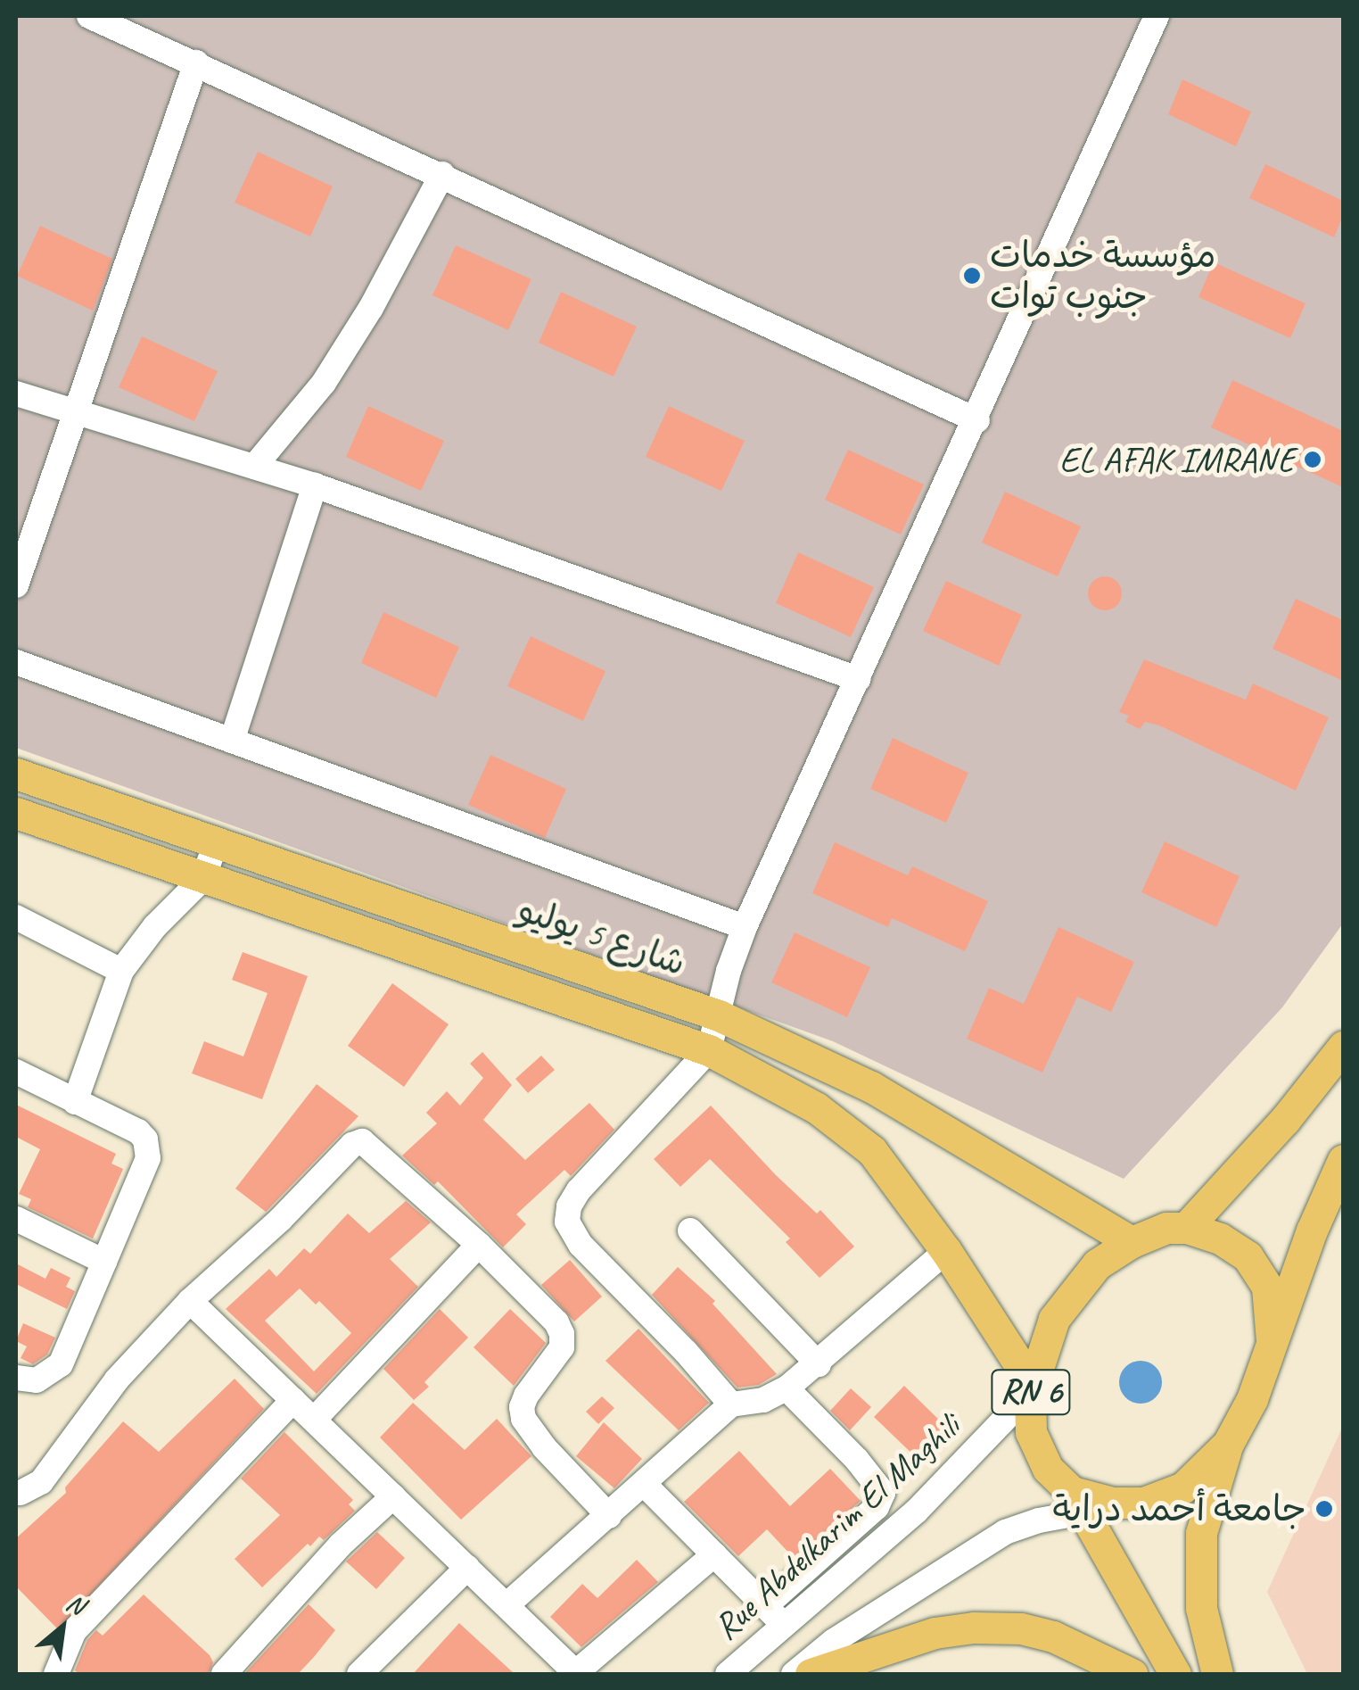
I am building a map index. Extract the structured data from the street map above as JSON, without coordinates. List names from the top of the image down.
{
  "streets": {
    "main road": ["شارع 5 يوليو", "RN 6"],
    "street": ["Rue Abdelkarim El Maghili"]
  },
  "crossings": [
    ["شارع 5 يوليو", "RN 6"],
    ["شارع 5 يوليو", "Rue Abdelkarim El Maghili"],
    ["RN 6", "Rue Abdelkarim El Maghili"]
  ],
  "places": ["مؤسسة خدمات جنوب توات", "EL AFAK IMRANE", "جامعة أحمد دراية"],
  "north": "top right"
}
